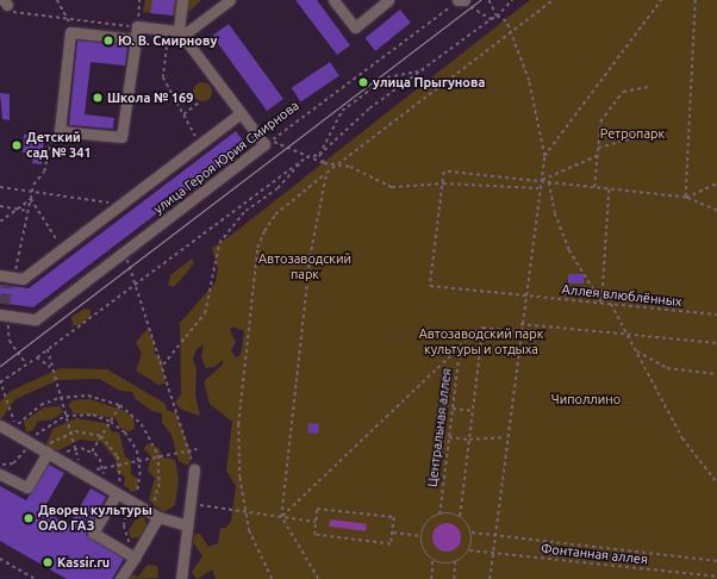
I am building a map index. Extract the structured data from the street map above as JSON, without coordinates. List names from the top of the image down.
{
  "streets": {
    "lane": ["улица Героя Юрия Смирнова"],
    "path": ["Аллея влюблённых", "Центральная аллея", "Фонтанная аллея"]
  },
  "crossings": [
    ["Центральная аллея", "Фонтанная аллея"]
  ],
  "parks": [
    "Ретропарк",
    "Автозаводский парк",
    "Автозаводский парк культуры и отдыха",
    "Чиполлино"
  ],
  "places": [
    "Ю. В. Смирнову",
    "улица Прыгунова",
    "Школа № 169",
    "Детский сад № 341",
    "Дворец культуры ОАО ГАЗ",
    "Kassir.ru"
  ]
}
